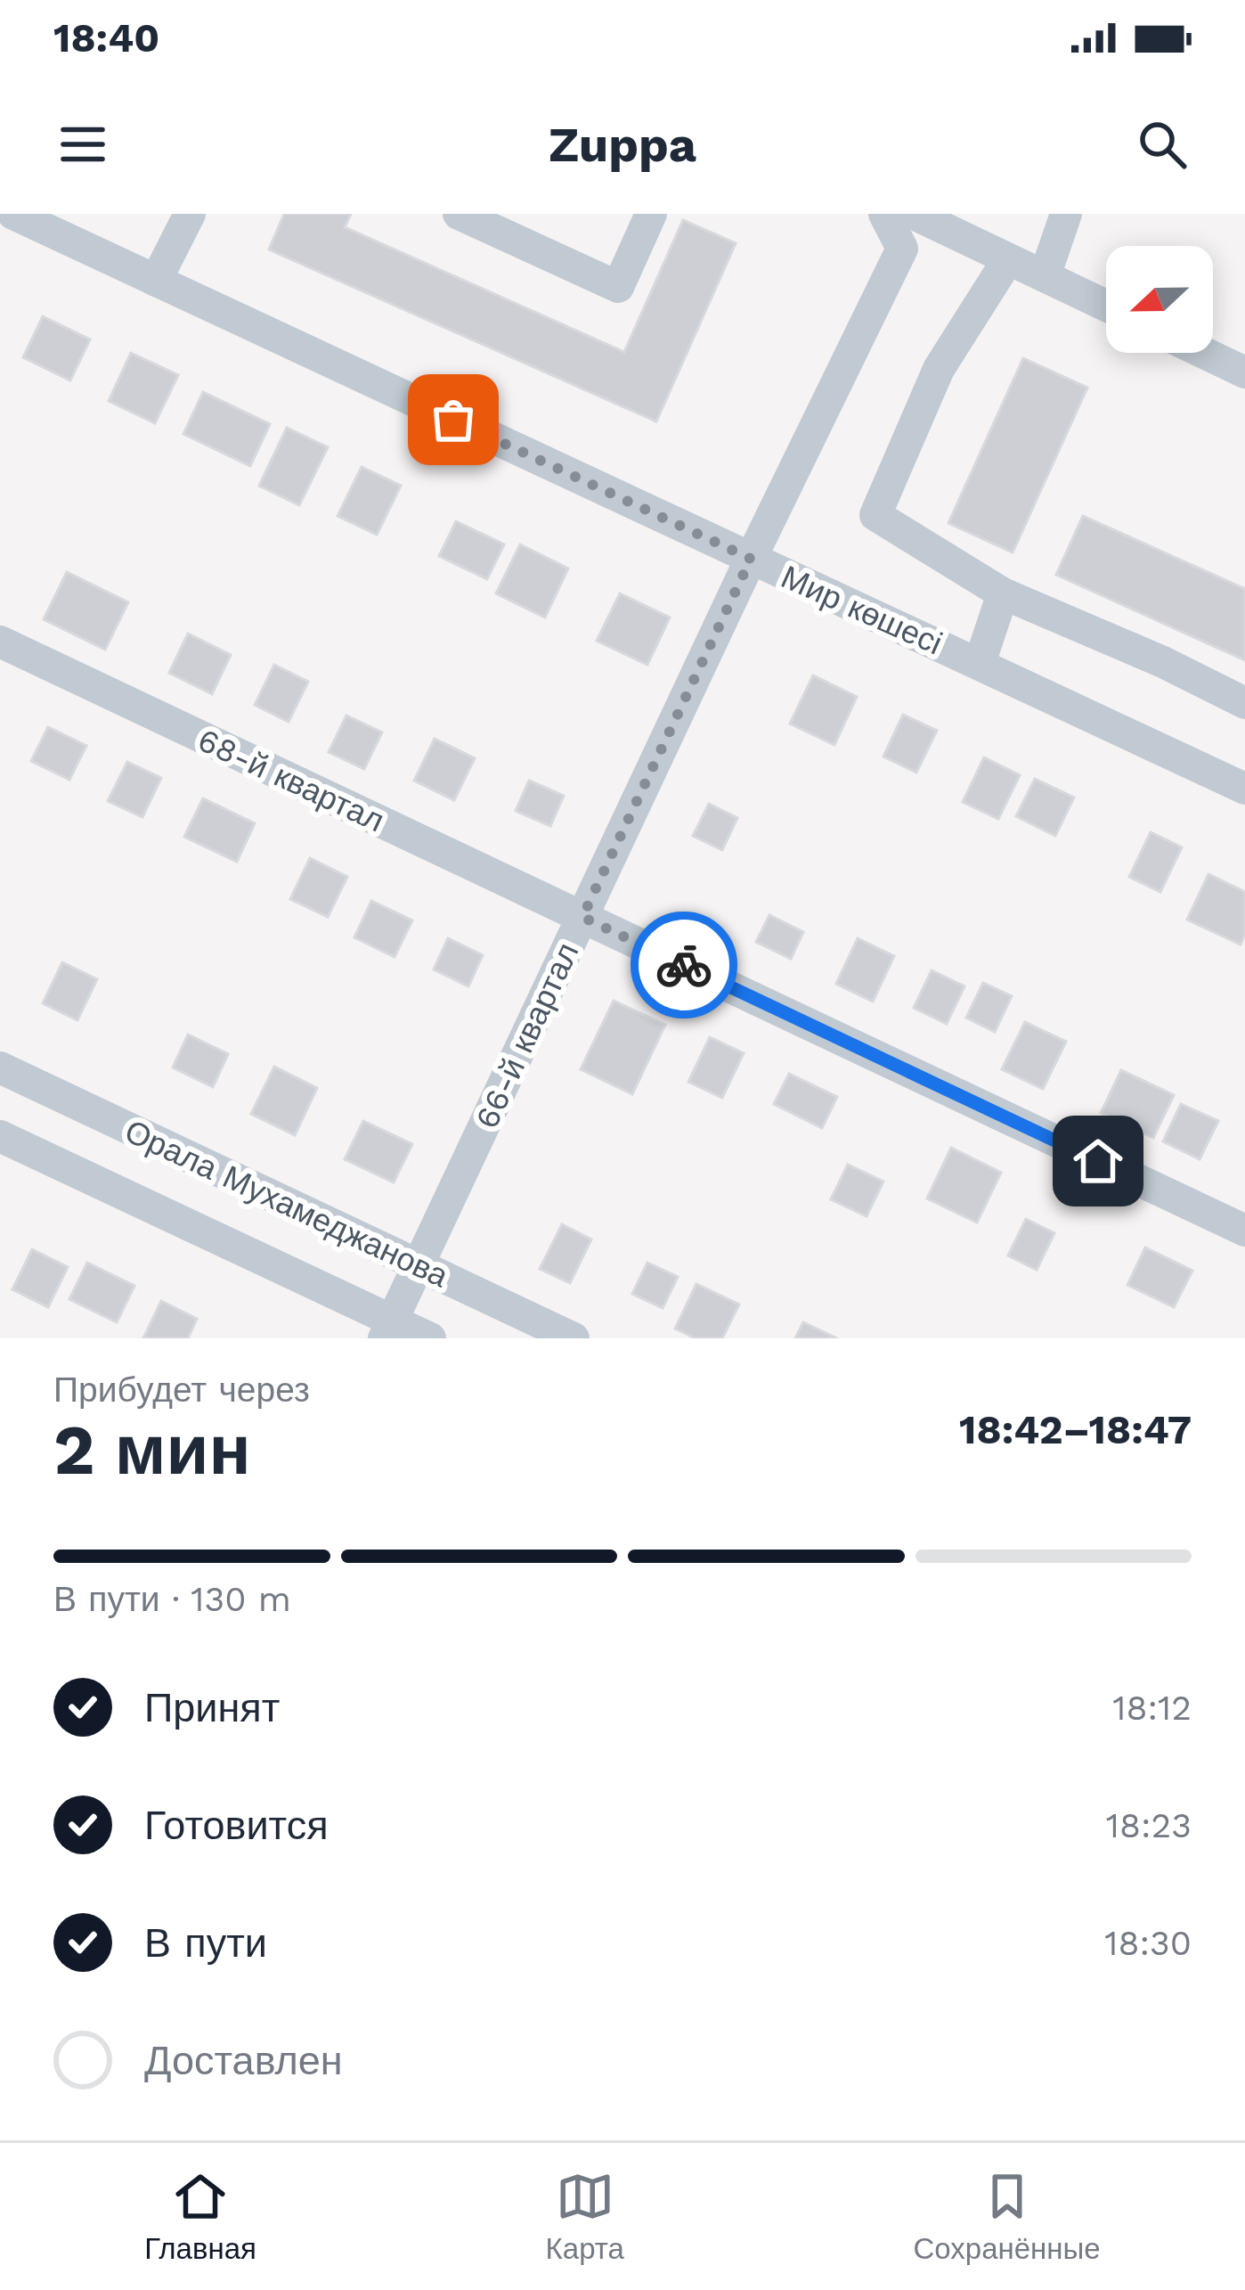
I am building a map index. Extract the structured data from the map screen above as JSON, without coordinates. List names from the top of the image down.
{
  "streets": {
    "street": [
      "Мир көшесі",
      "68-й квартал",
      "66-й квартал",
      "Орала Мухамеджанова"
    ]
  },
  "crossings": [
    ["Мир көшесі", "66-й квартал"],
    ["68-й квартал", "66-й квартал"],
    ["66-й квартал", "Орала Мухамеджанова"]
  ],
  "north": "left",
  "page": {
    "status": "18:40",
    "header": "Zuppa",
    "heading": ["2 мин", "Прибудет через", "18:42–18:47"],
    "bar": "В пути · 130 m",
    "list": [
      ["Принят", "18:12"],
      ["Готовится", "18:23"],
      ["В пути", "18:30"],
      "Доставлен"
    ],
    "tabs": ["Главная", "Карта", "Сохранённые"]
  }
}
